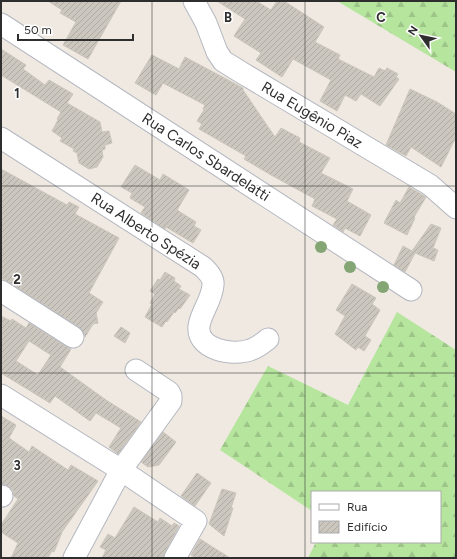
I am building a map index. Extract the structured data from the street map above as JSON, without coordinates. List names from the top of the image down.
{
  "streets": {
    "street": ["Rua Eugênio Piaz", "Rua Carlos Sbardelatti", "Rua Alberto Spézia"]
  },
  "legend": ["Rua", "Edifício"],
  "scale_bar": "50 m",
  "north": "top left",
  "grid": {
    "columns": ["B", "C"],
    "rows": ["1", "2", "3"]
  }
}
